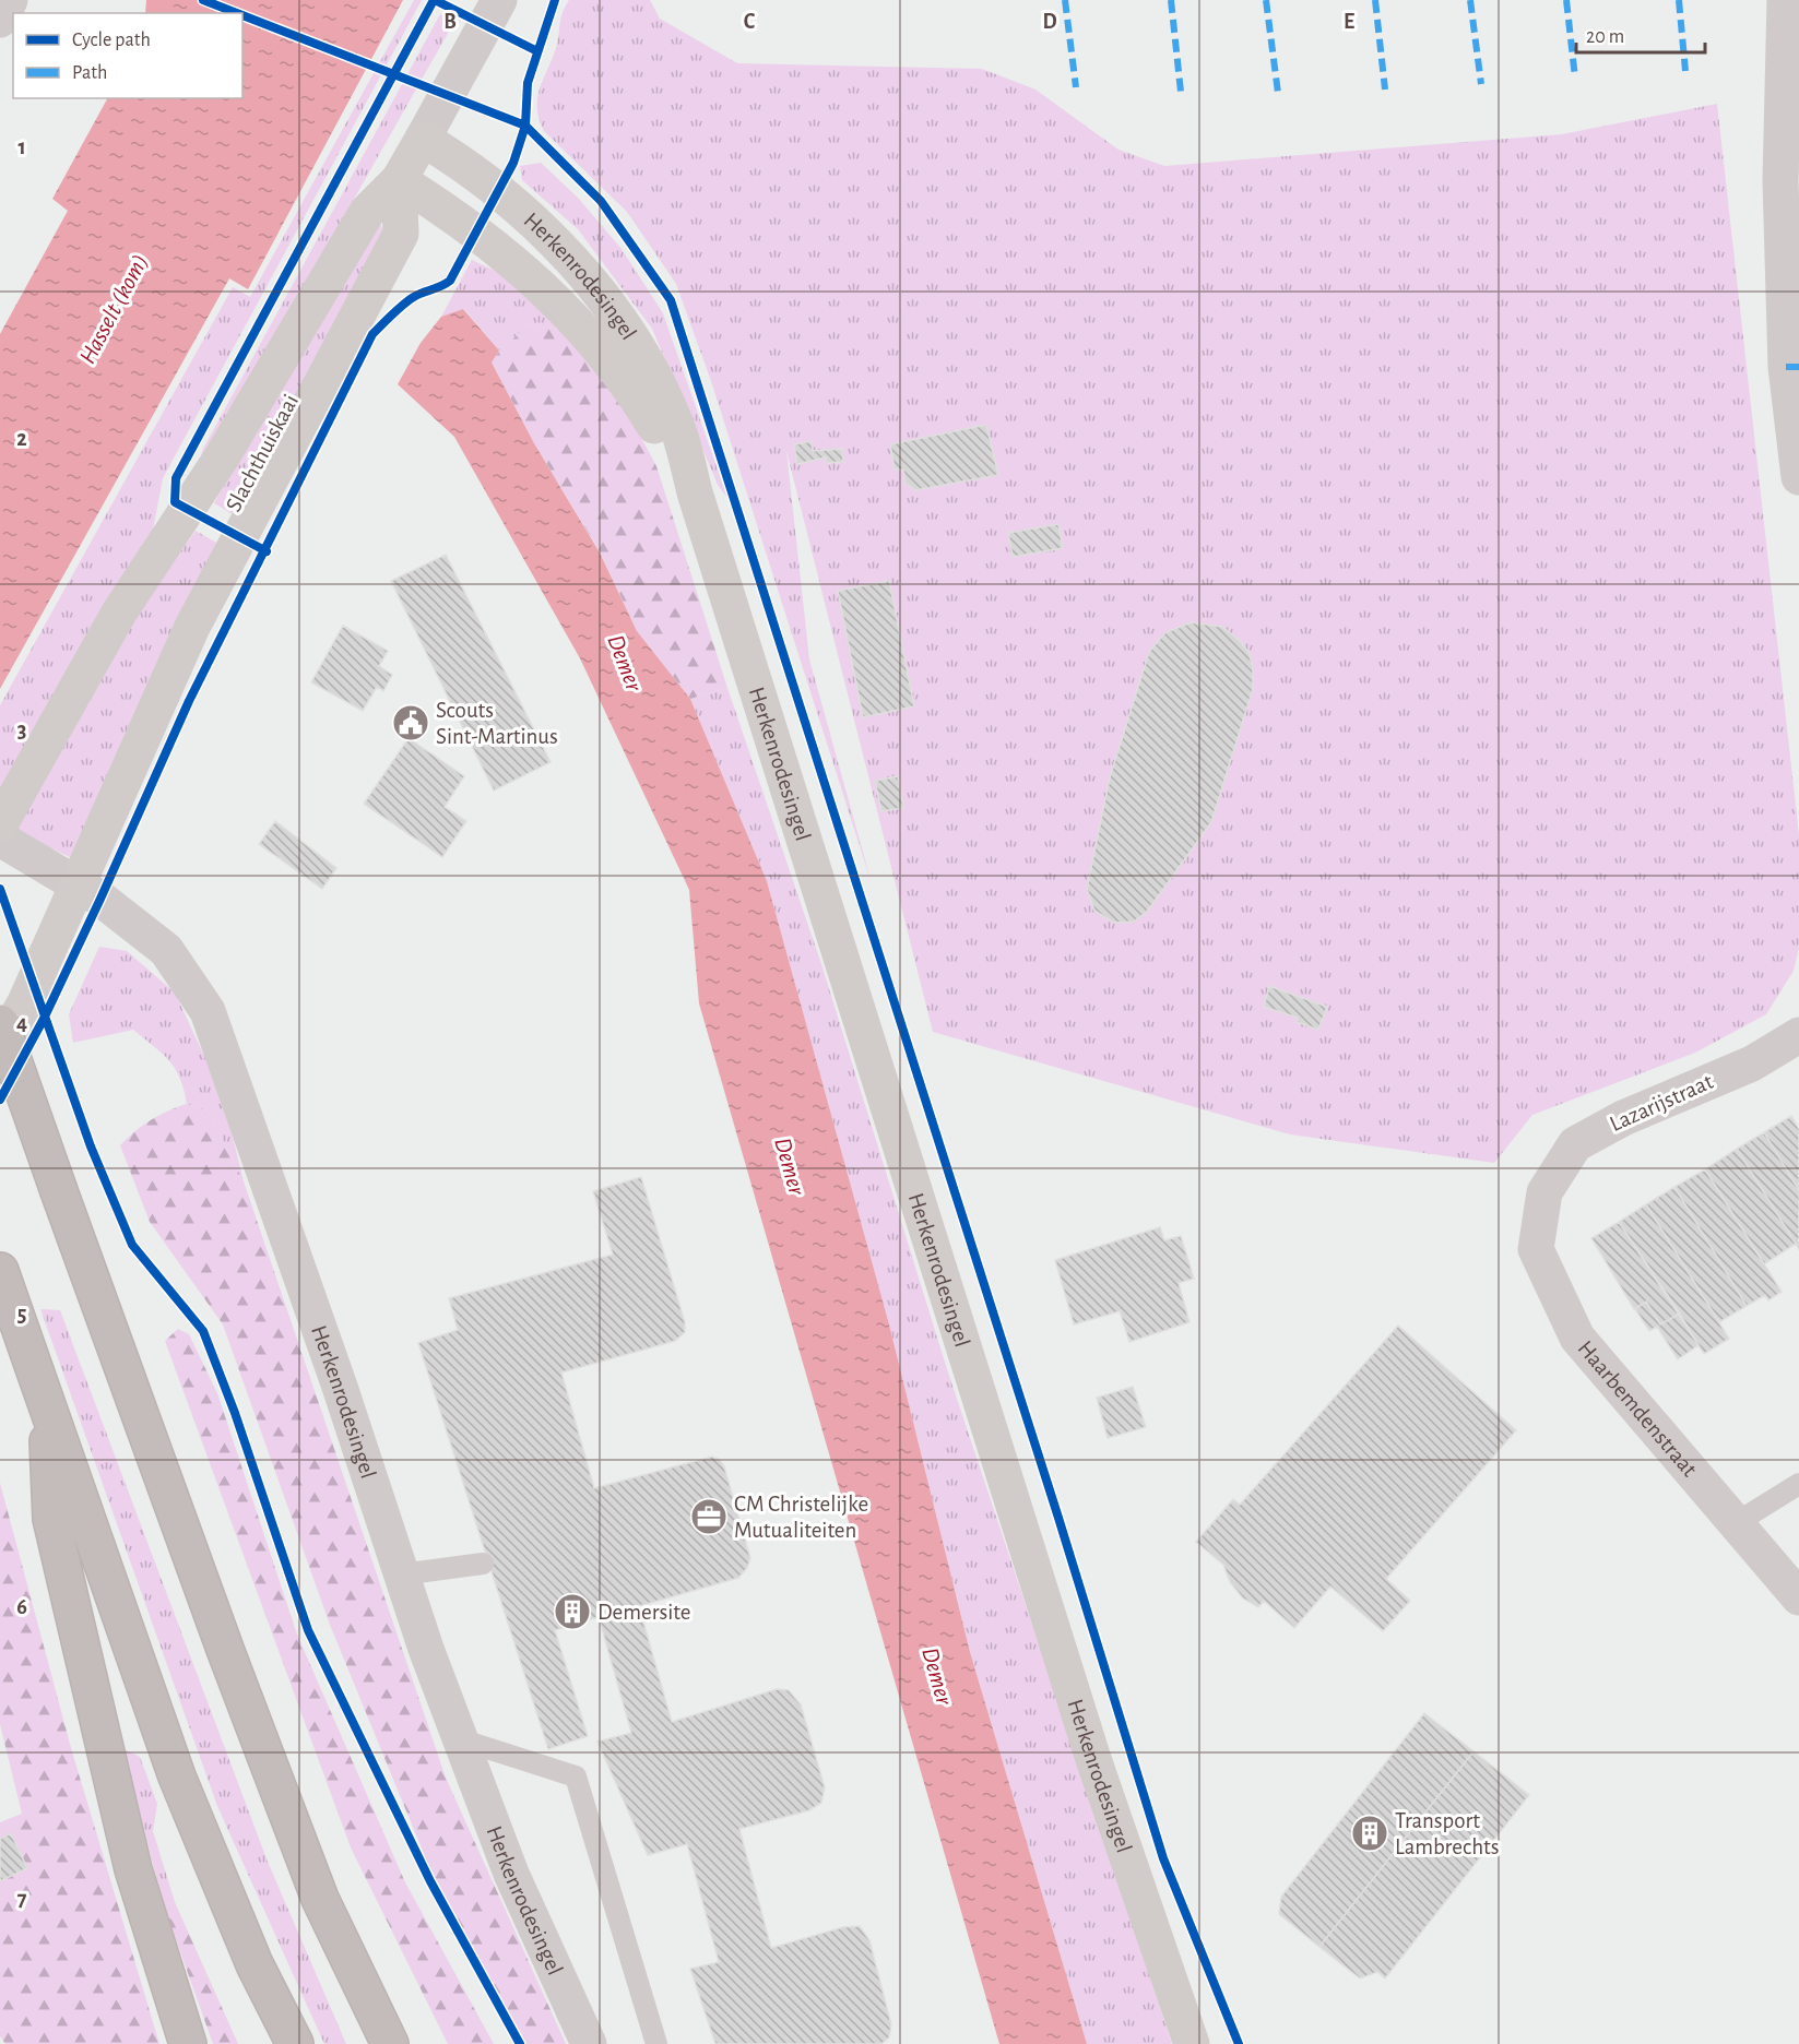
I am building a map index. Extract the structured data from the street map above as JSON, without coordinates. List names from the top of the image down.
{
  "streets": {
    "street": [
      "Herkenrodesingel",
      "Slachthuiskaai",
      "Lazarijstraat",
      "Haarbemdenstraat"
    ]
  },
  "crossings": [
    ["Herkenrodesingel", "Slachthuiskaai"],
    ["Lazarijstraat", "Haarbemdenstraat"]
  ],
  "water": ["Hasselt (kom)", "Demer"],
  "places": {
    "public building": ["Scouts Sint-Martinus"],
    "office": ["CM Christelijke Mutualiteiten"],
    "building": ["Demersite", "Transport Lambrechts"]
  },
  "legend": ["Cycle path", "Path"],
  "scale_bar": "20 m",
  "grid": {
    "columns": [
      "B",
      "C",
      "D",
      "E"
    ],
    "rows": [
      "1",
      "2",
      "3",
      "4",
      "5",
      "6",
      "7"
    ]
  }
}
